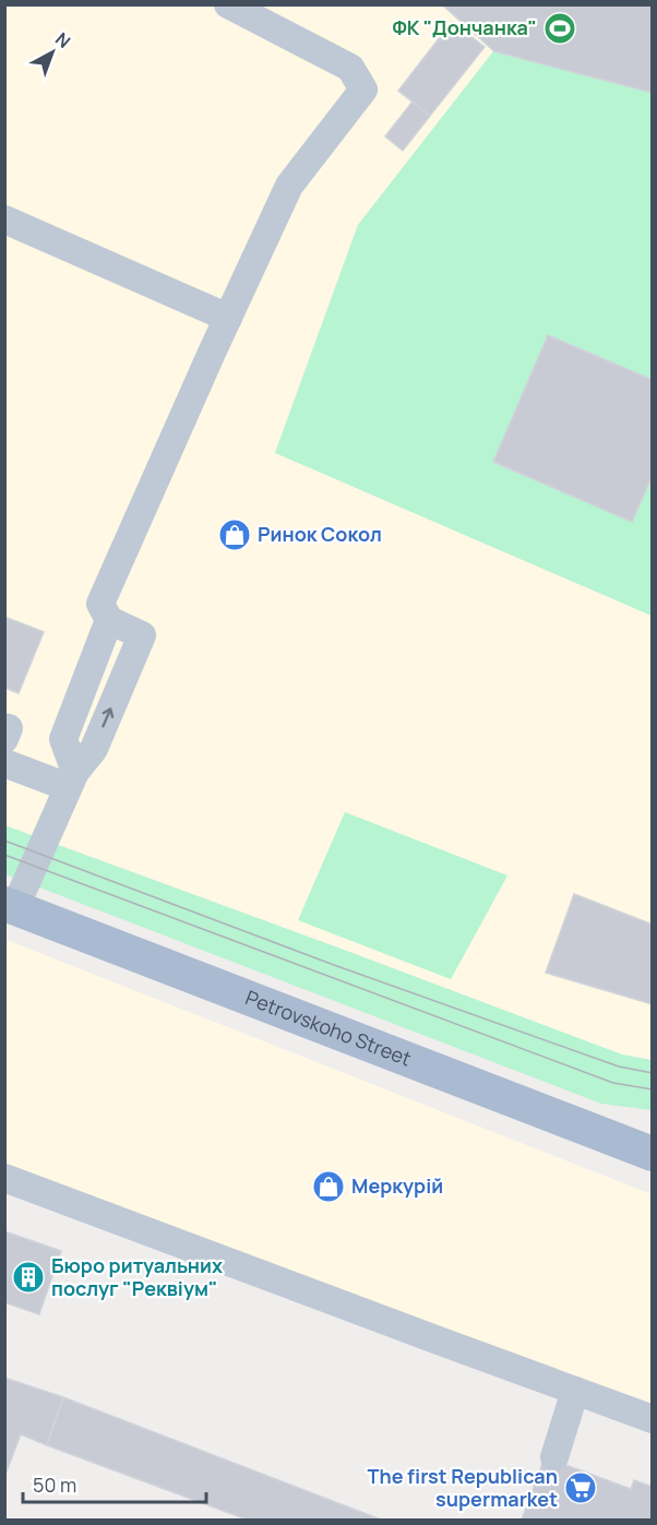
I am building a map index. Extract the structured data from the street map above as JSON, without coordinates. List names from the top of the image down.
{
  "streets": {
    "main road": ["Petrovskoho Street"]
  },
  "places": {
    "sports": ["ФК \"Дончанка\""],
    "shop": ["Ринок Сокол", "Меркурій"],
    "building": ["Бюро ритуальних послуг \"Реквіум\""],
    "supermarket": ["The first Republican supermarket"]
  },
  "scale_bar": "50 m",
  "north": "top right"
}
